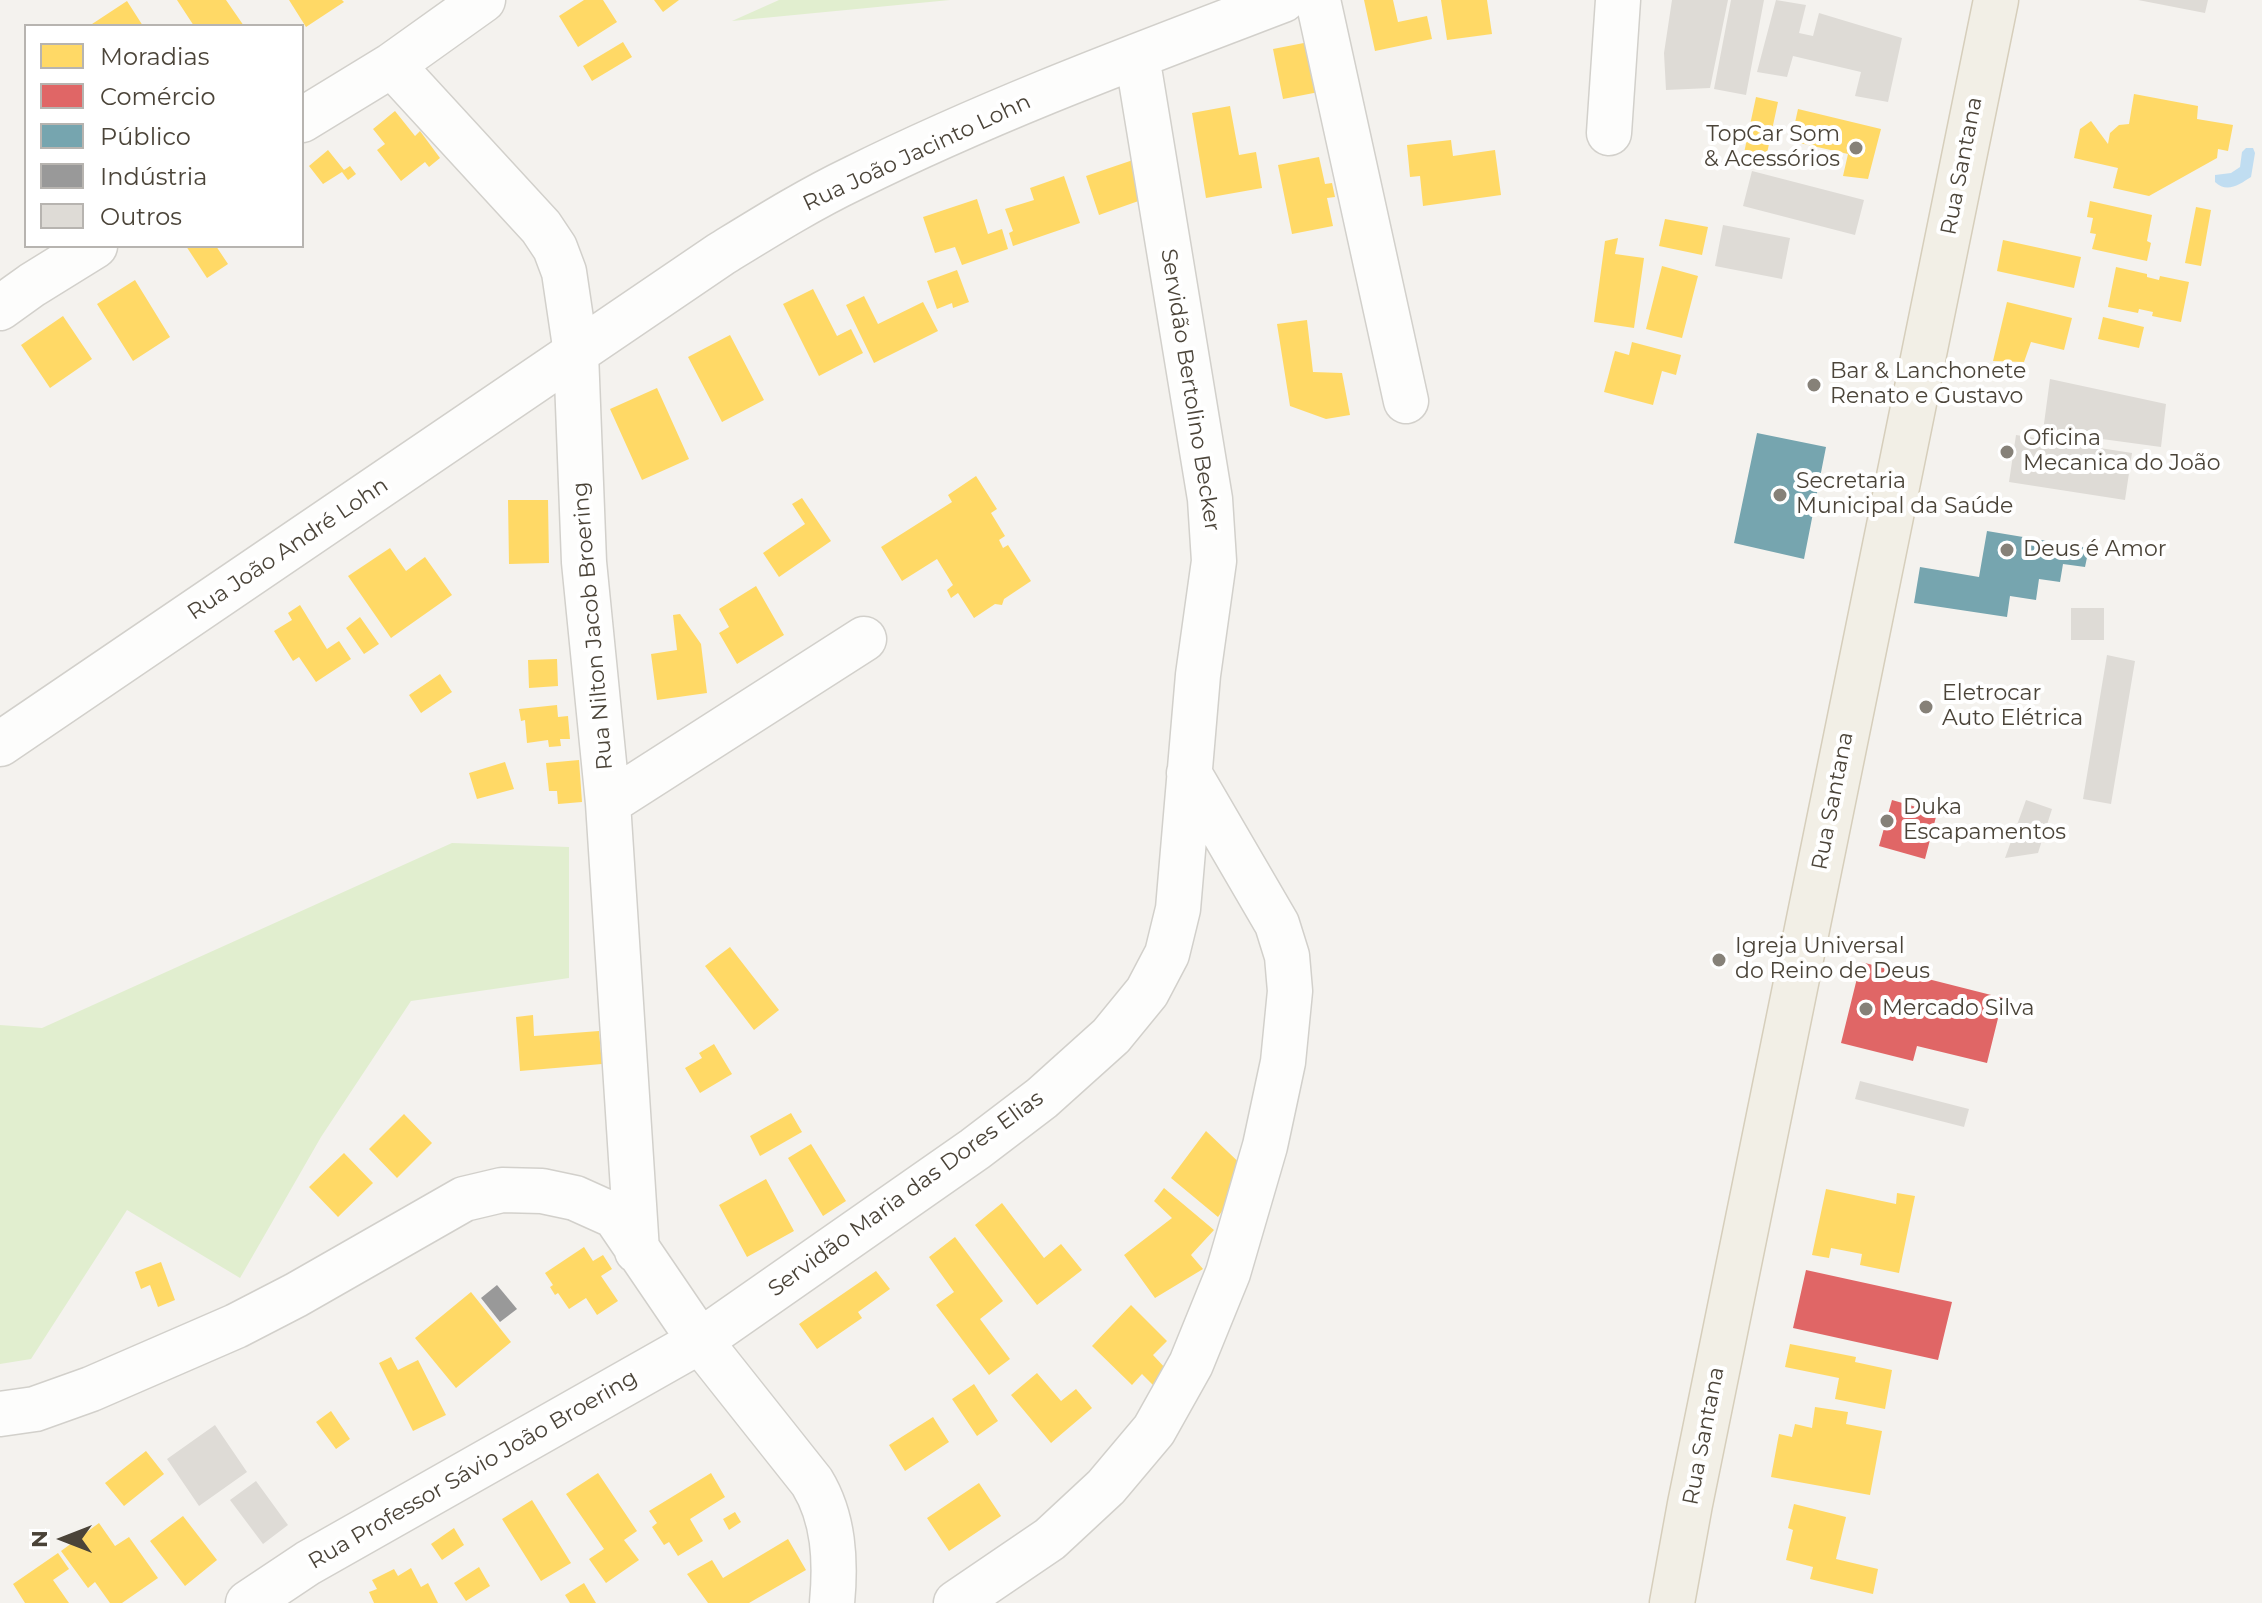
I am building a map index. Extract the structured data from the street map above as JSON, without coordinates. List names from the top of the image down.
{
  "streets": {
    "main road": ["Rua Santana"],
    "street": [
      "Rua João Jacinto Lohn",
      "Servidão Bertolino Becker",
      "Rua João André Lohn",
      "Rua Nilton Jacob Broering",
      "Servidão Maria das Dores Elias",
      "Rua Professor Sávio João Broering"
    ]
  },
  "crossings": [
    ["Rua João Jacinto Lohn", "Servidão Bertolino Becker"],
    ["Rua João Jacinto Lohn", "Rua João André Lohn"],
    ["Rua João Jacinto Lohn", "Rua Nilton Jacob Broering"],
    ["Servidão Bertolino Becker", "Servidão Maria das Dores Elias"],
    ["Rua João André Lohn", "Rua Nilton Jacob Broering"],
    ["Servidão Maria das Dores Elias", "Rua Professor Sávio João Broering"]
  ],
  "places": [
    "TopCar Som & Acessórios",
    "Bar & Lanchonete Renato e Gustavo",
    "Oficina Mecanica do João",
    "Secretaria Municipal da Saúde",
    "Deus é Amor",
    "Eletrocar Auto Elétrica",
    "Duka Escapamentos",
    "Igreja Universal do Reino de Deus",
    "Mercado Silva"
  ],
  "legend": [
    "Moradias",
    "Comércio",
    "Público",
    "Indústria",
    "Outros"
  ],
  "north": "left"
}
